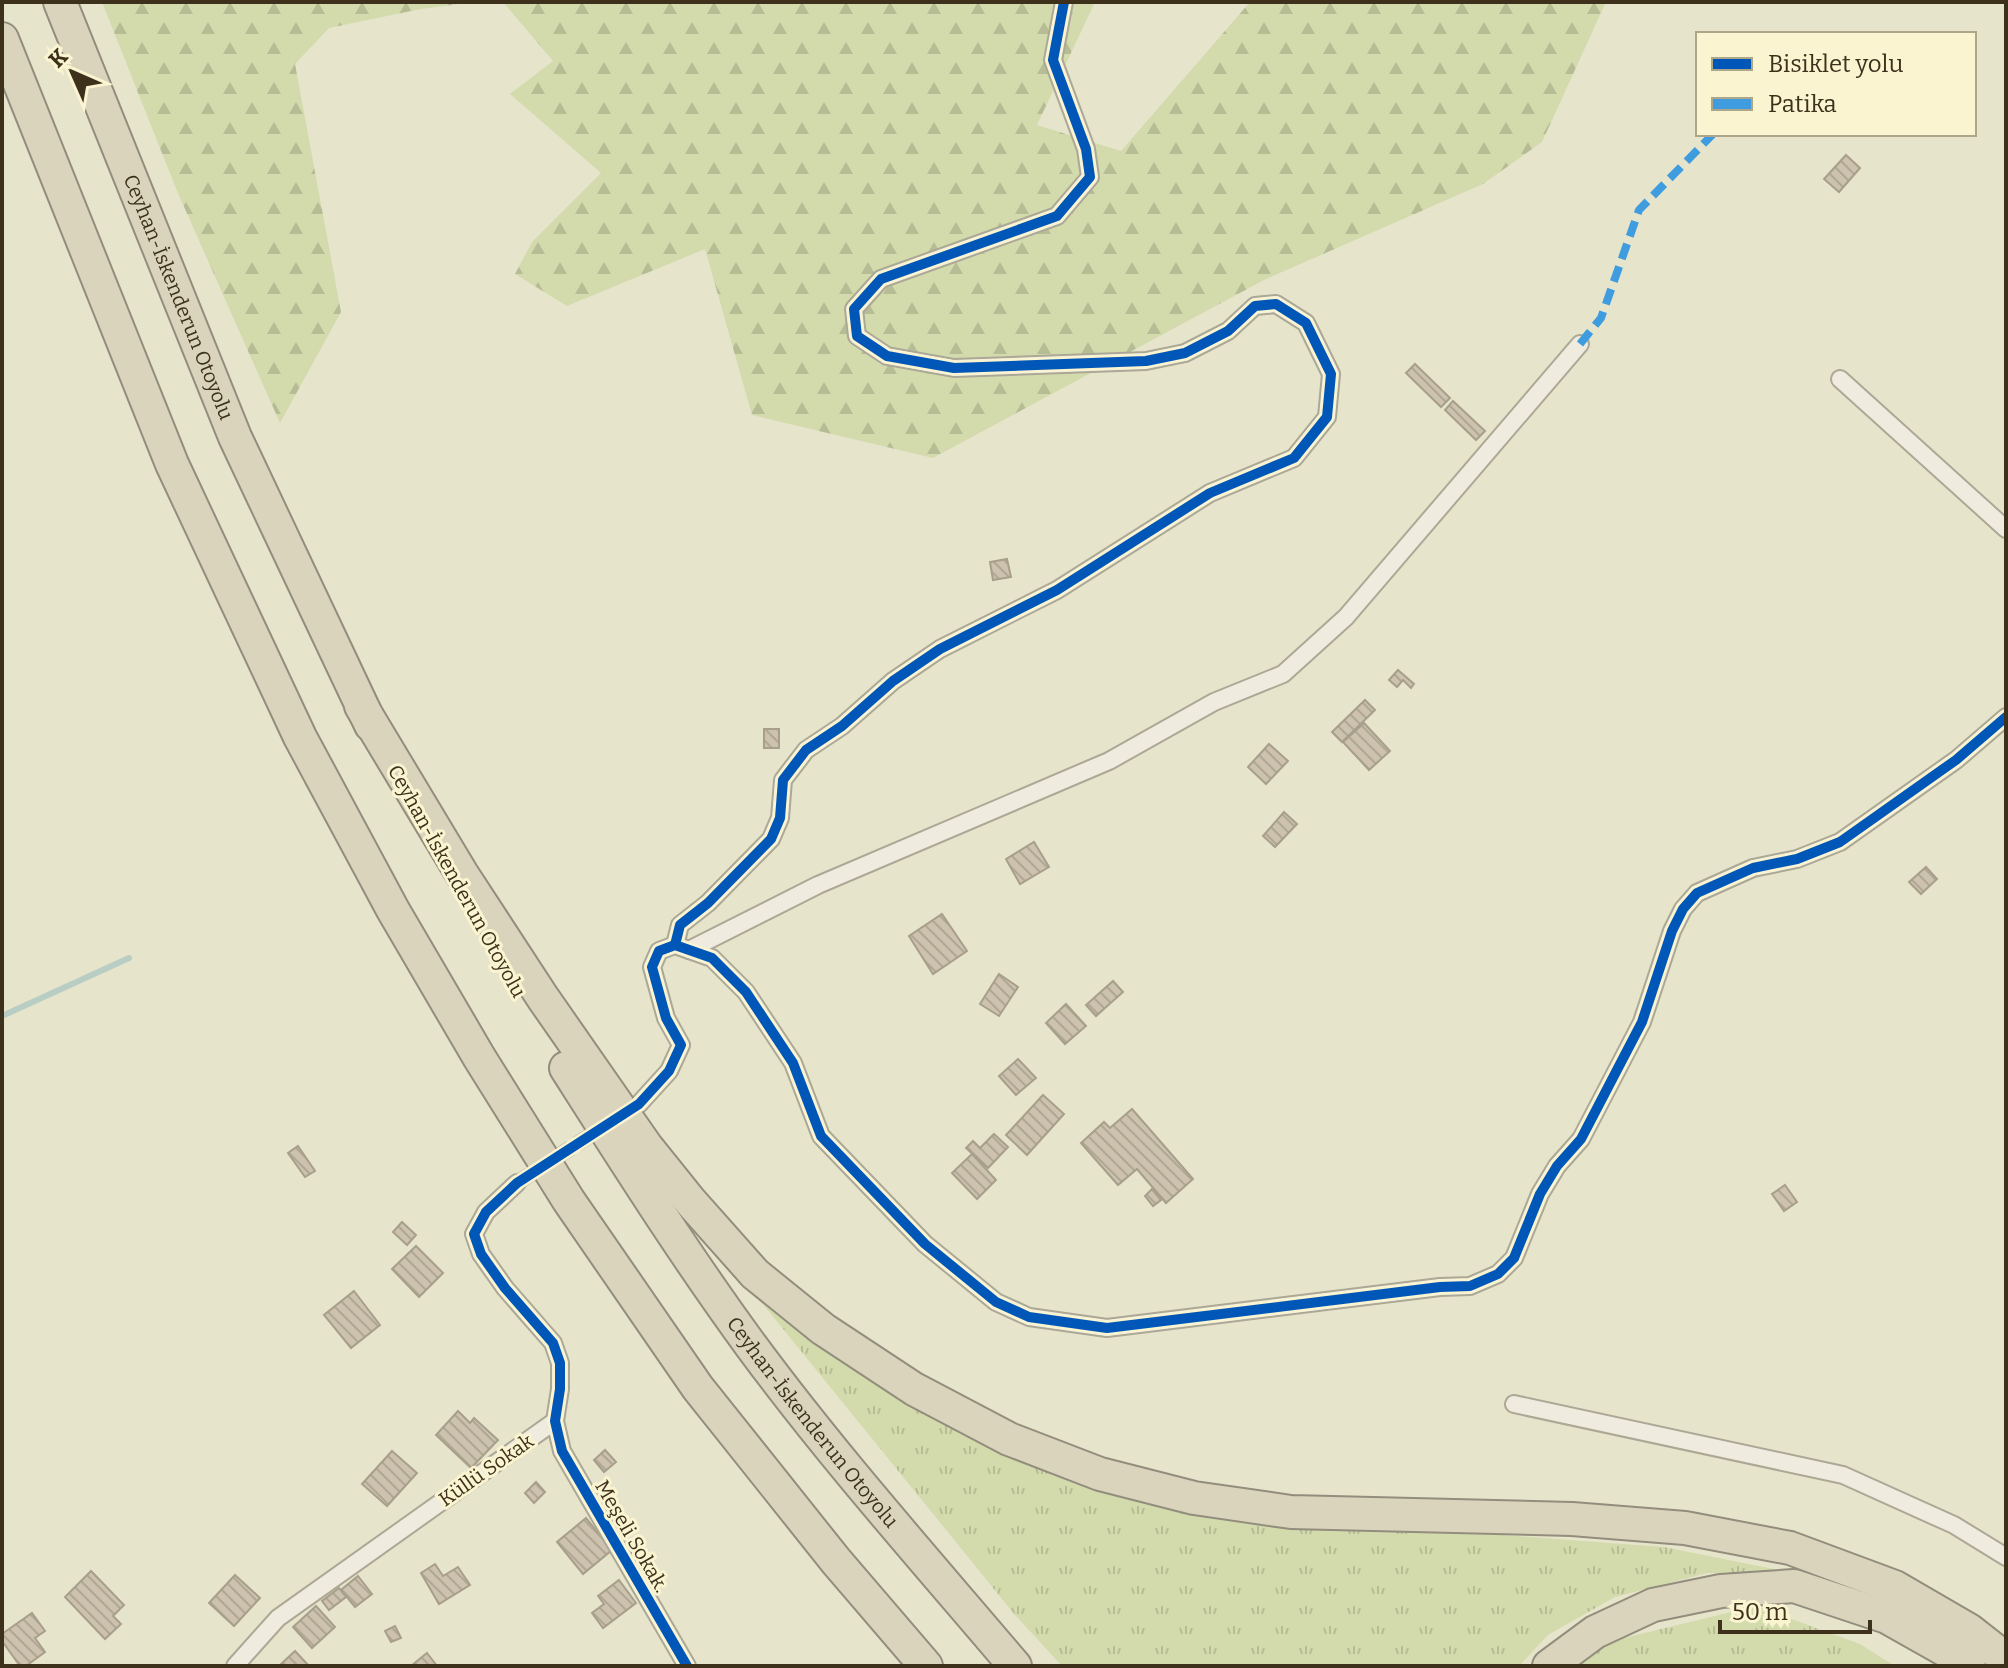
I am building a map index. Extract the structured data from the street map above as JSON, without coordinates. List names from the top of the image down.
{
  "streets": {
    "highway": ["Ceyhan-İskenderun Otoyolu"],
    "street": ["Küllü Sokak", "Meşeli Sokak."]
  },
  "crossings": [
    ["Küllü Sokak", "Meşeli Sokak."]
  ],
  "legend": ["Bisiklet yolu", "Patika"],
  "scale_bar": "50 m",
  "north": "top left"
}
